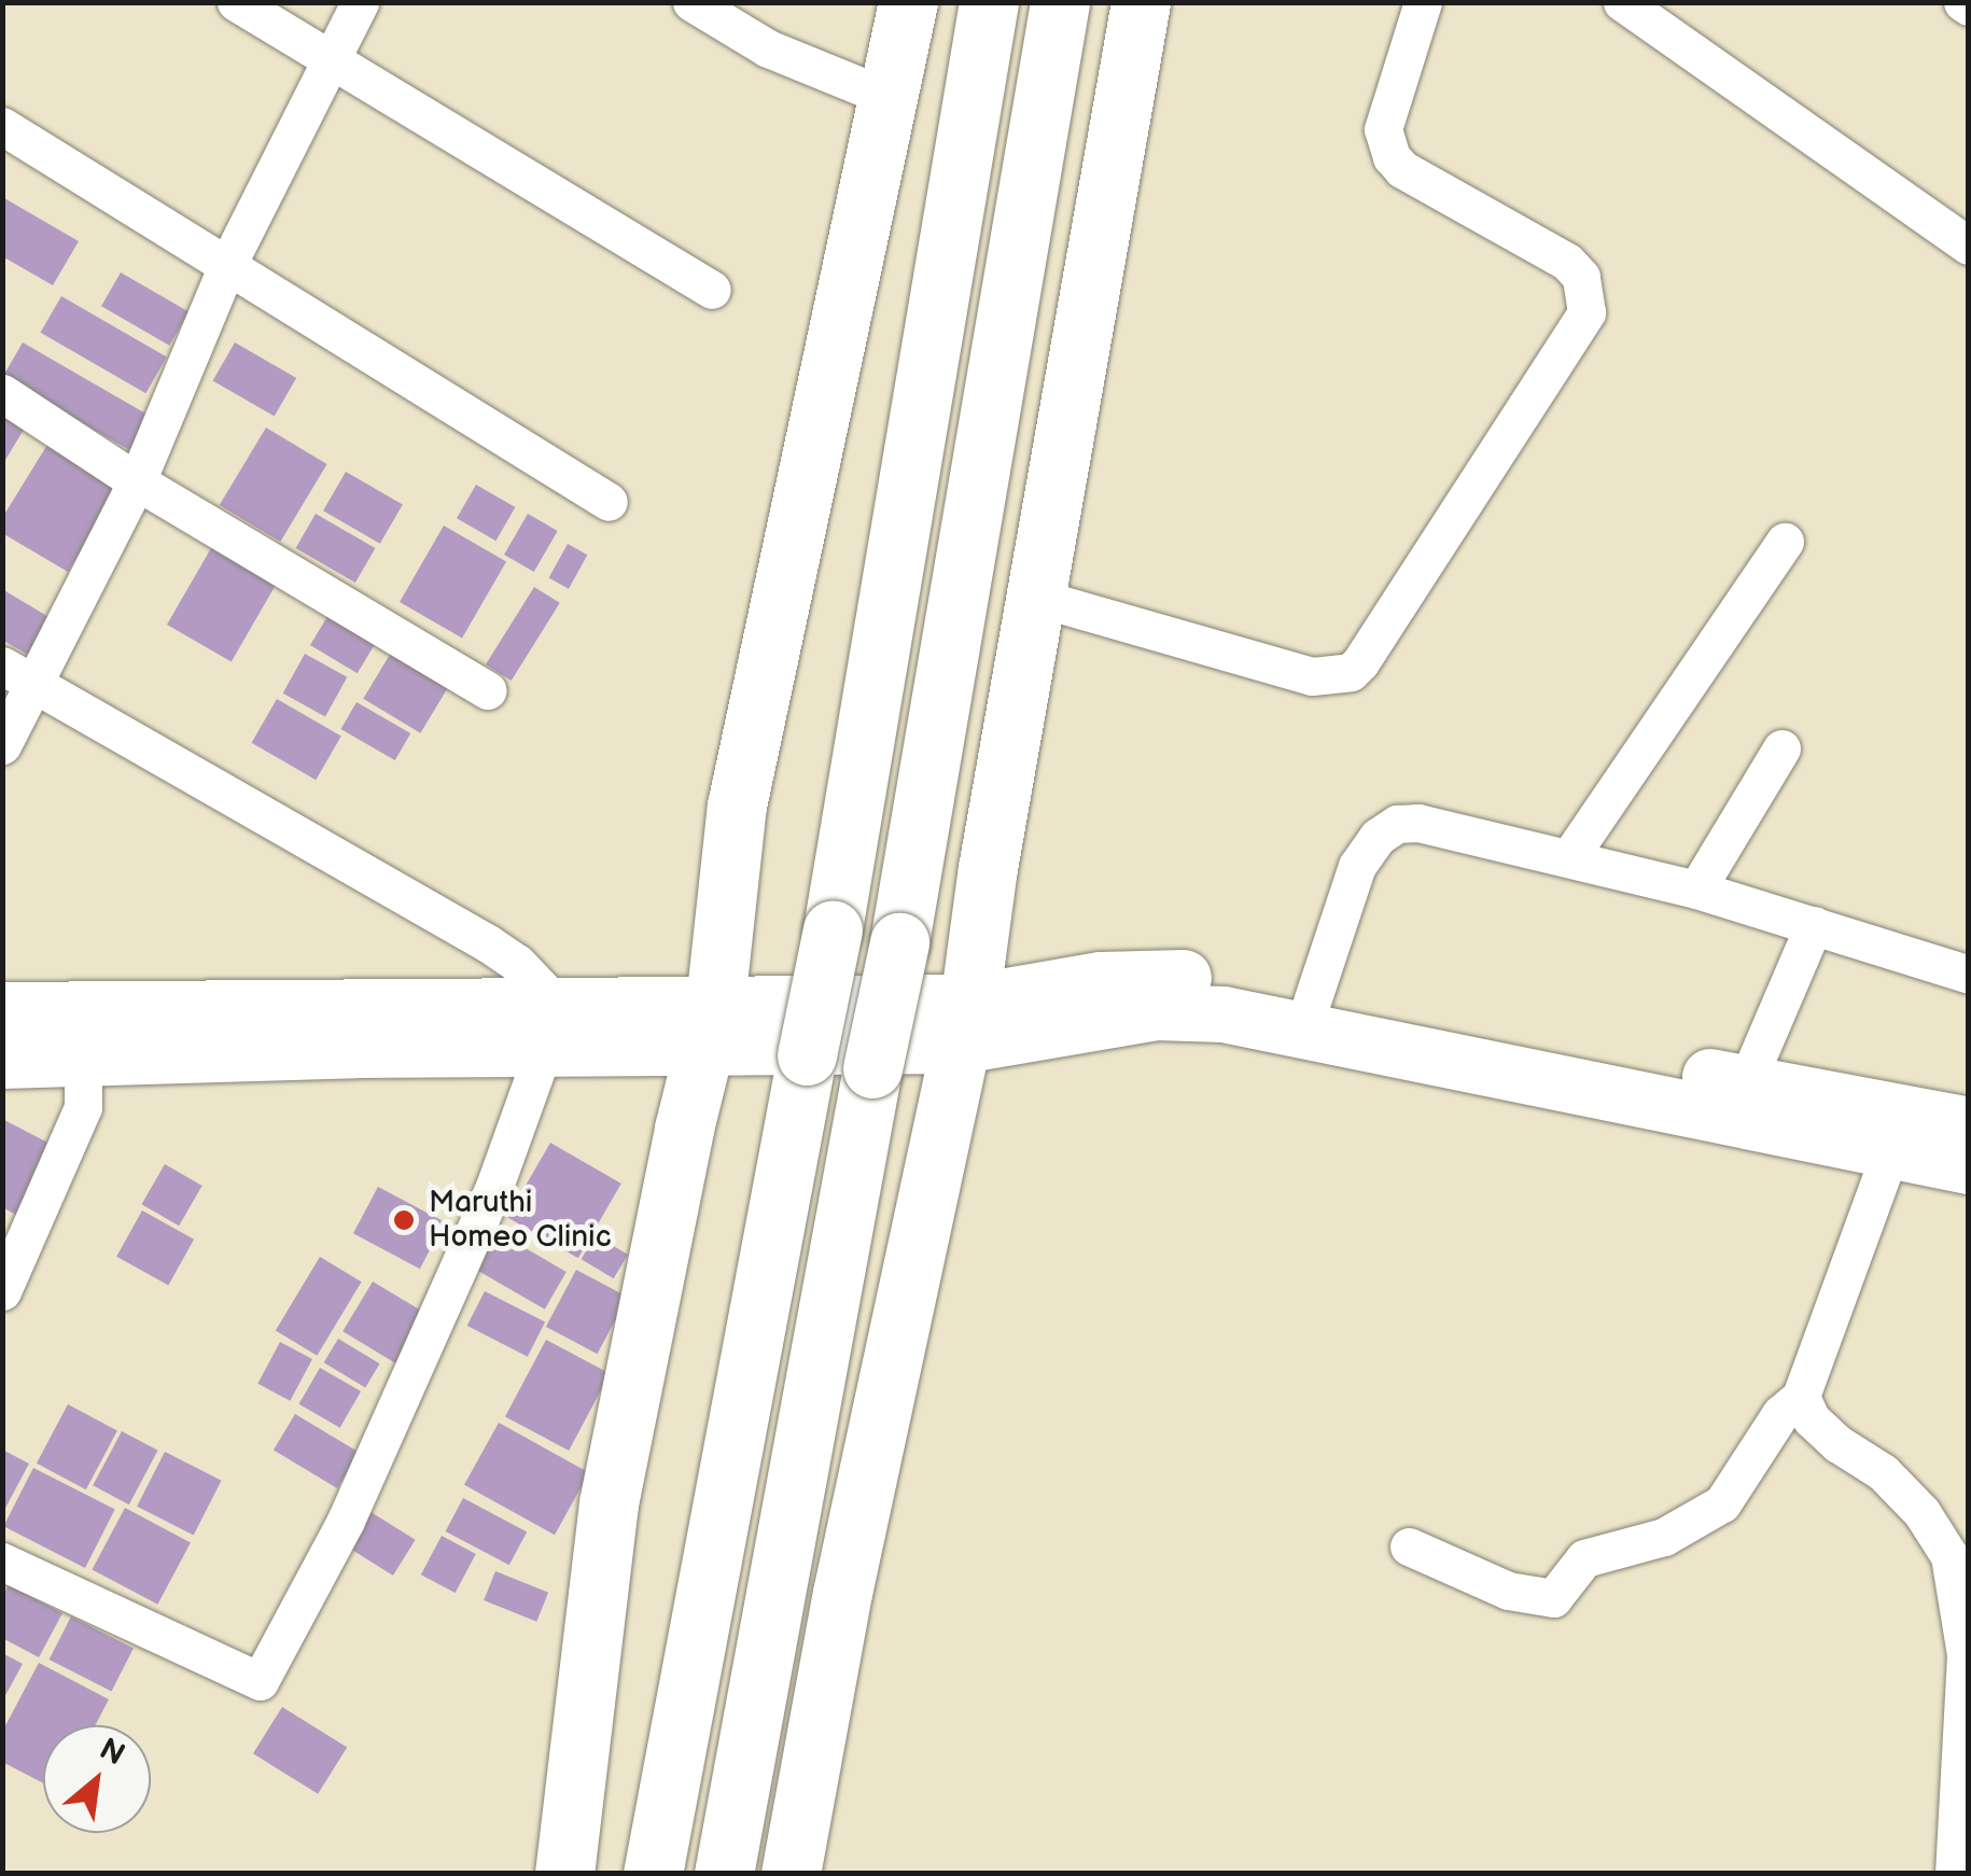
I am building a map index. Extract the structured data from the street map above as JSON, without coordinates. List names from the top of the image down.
{
  "places": ["Maruthi Homeo Clinic"],
  "north": "top right"
}
